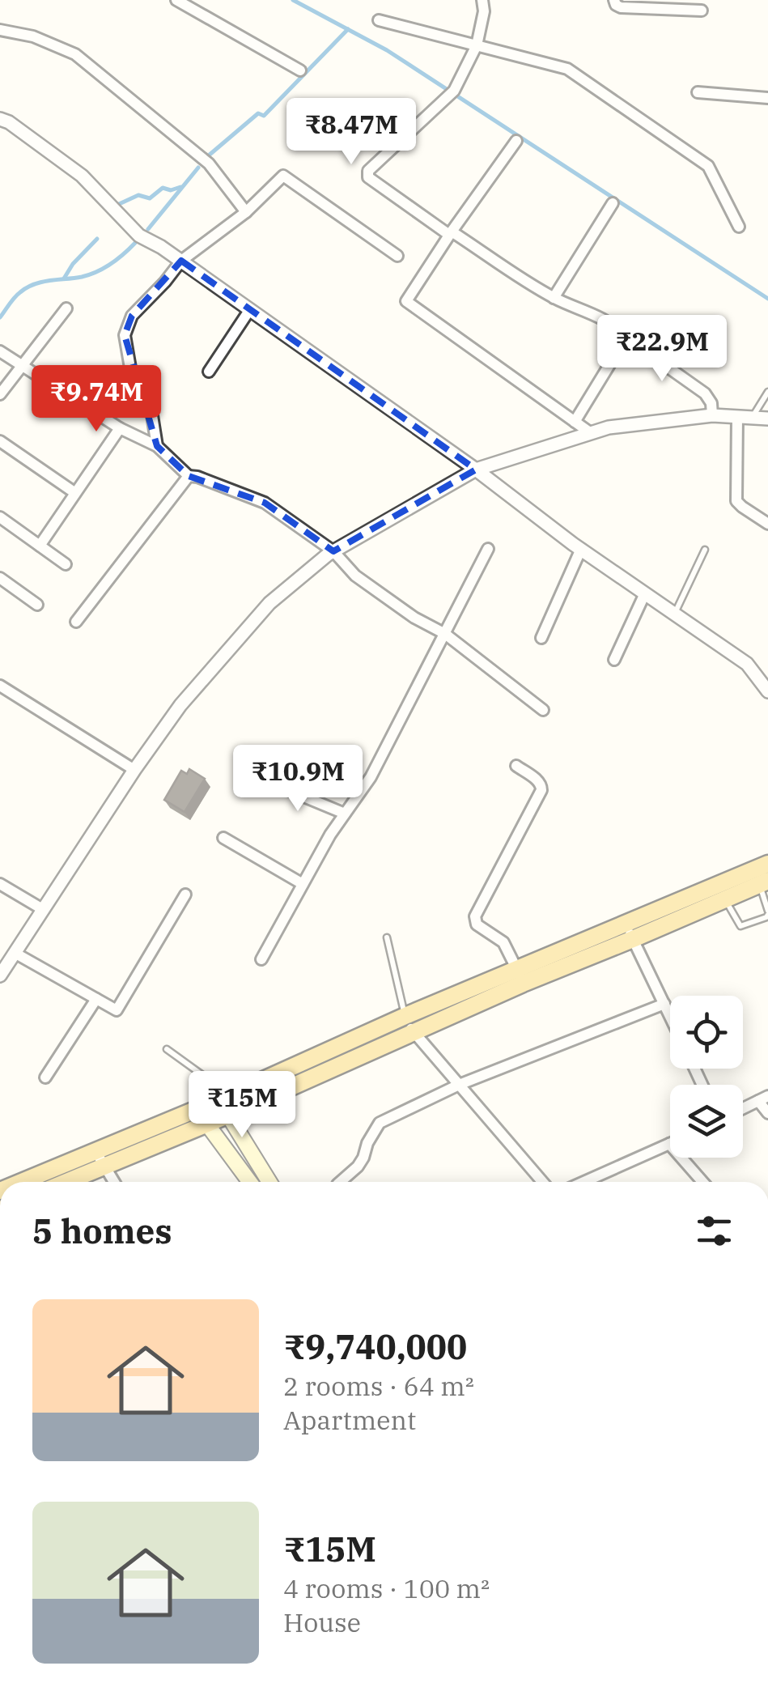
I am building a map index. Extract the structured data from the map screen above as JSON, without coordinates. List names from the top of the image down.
{
  "page": {
    "price": [
      "₹8.47M",
      "₹22.9M",
      "₹9.74M",
      "₹10.9M",
      "₹15M"
    ],
    "heading": "5 homes",
    "list": [
      {
        "name": "₹9,740,000",
        "note": "2 rooms · 64 m² · Apartment"
      },
      {
        "name": "₹15M",
        "note": "4 rooms · 100 m² · House"
      }
    ]
  }
}
